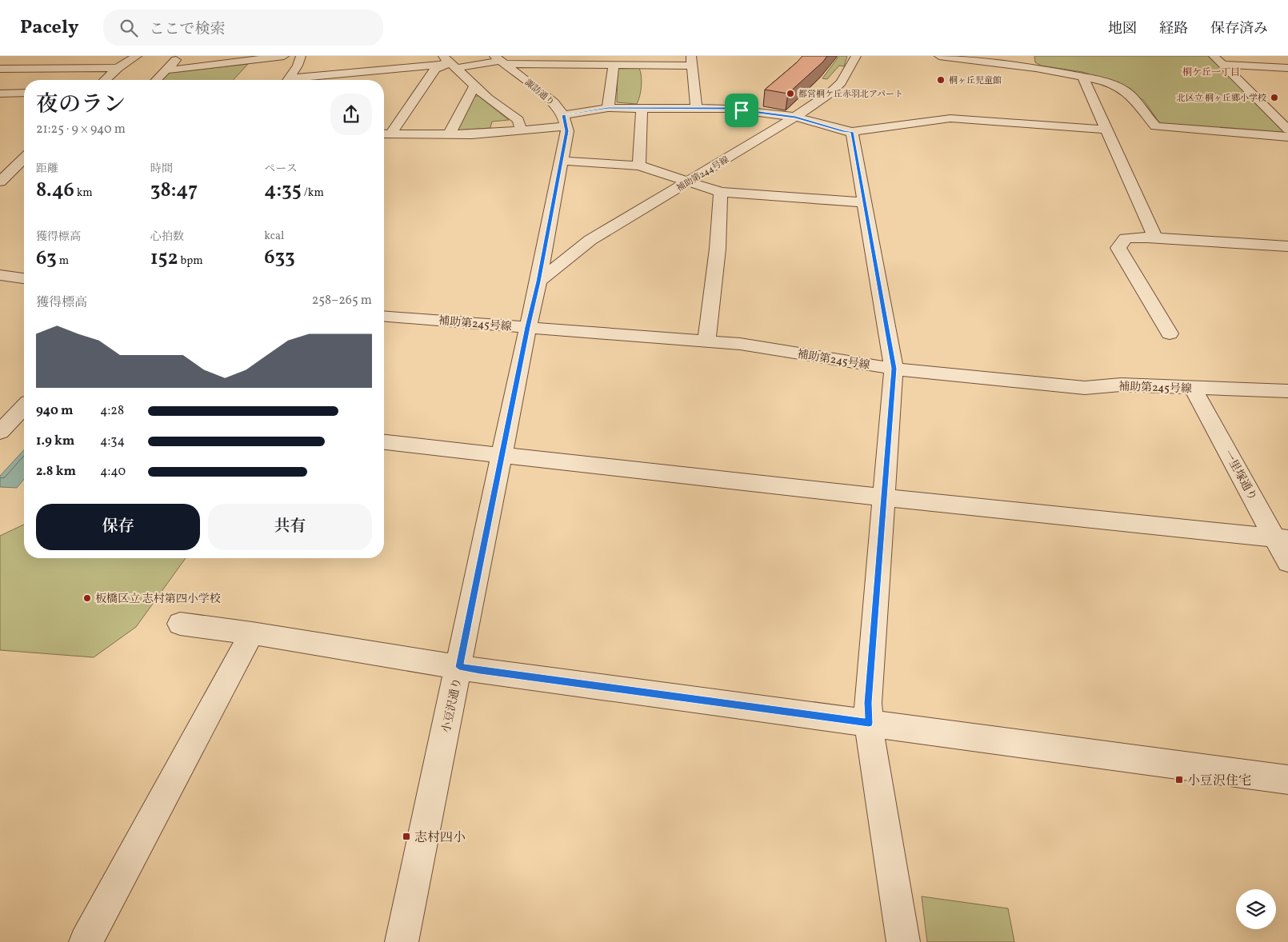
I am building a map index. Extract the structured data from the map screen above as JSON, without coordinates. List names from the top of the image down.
{
  "streets": {
    "street": [
      "諏訪通り",
      "補助第244号線",
      "補助第245号線",
      "一里塚通り",
      "小豆沢通り"
    ]
  },
  "crossings": [
    ["補助第245号線", "一里塚通り"],
    ["補助第245号線", "小豆沢通り"]
  ],
  "districts": ["桐ケ丘一丁目"],
  "places": {
    "other": [
      "桐ヶ丘児童館",
      "都営桐ケ丘赤羽北アパート",
      "北区立 桐ヶ丘郷小学校",
      "板橋区立 志村第四小学校"
    ],
    "transit": ["小豆沢住宅", "志村四小"]
  },
  "page": {
    "header": "Pacely",
    "search": "ここで検索",
    "nav": ["地図", "経路", "保存済み"],
    "heading": ["夜のラン", "21:25 · 9 × 940 m"],
    "stats": [
      ["距離", "8.46 km"],
      ["時間", "38:47"],
      ["ペース", "4:35 /km"],
      ["獲得標高", "63 m"],
      ["心拍数", "152 bpm"],
      ["kcal", "633"]
    ],
    "chart": ["獲得標高", "258–265 m"],
    "list": [
      {
        "name": "940 m",
        "note": "4:28"
      },
      {
        "name": "1.9 km",
        "note": "4:34"
      },
      {
        "name": "2.8 km",
        "note": "4:40"
      }
    ],
    "buttons": ["保存", "共有"]
  }
}
